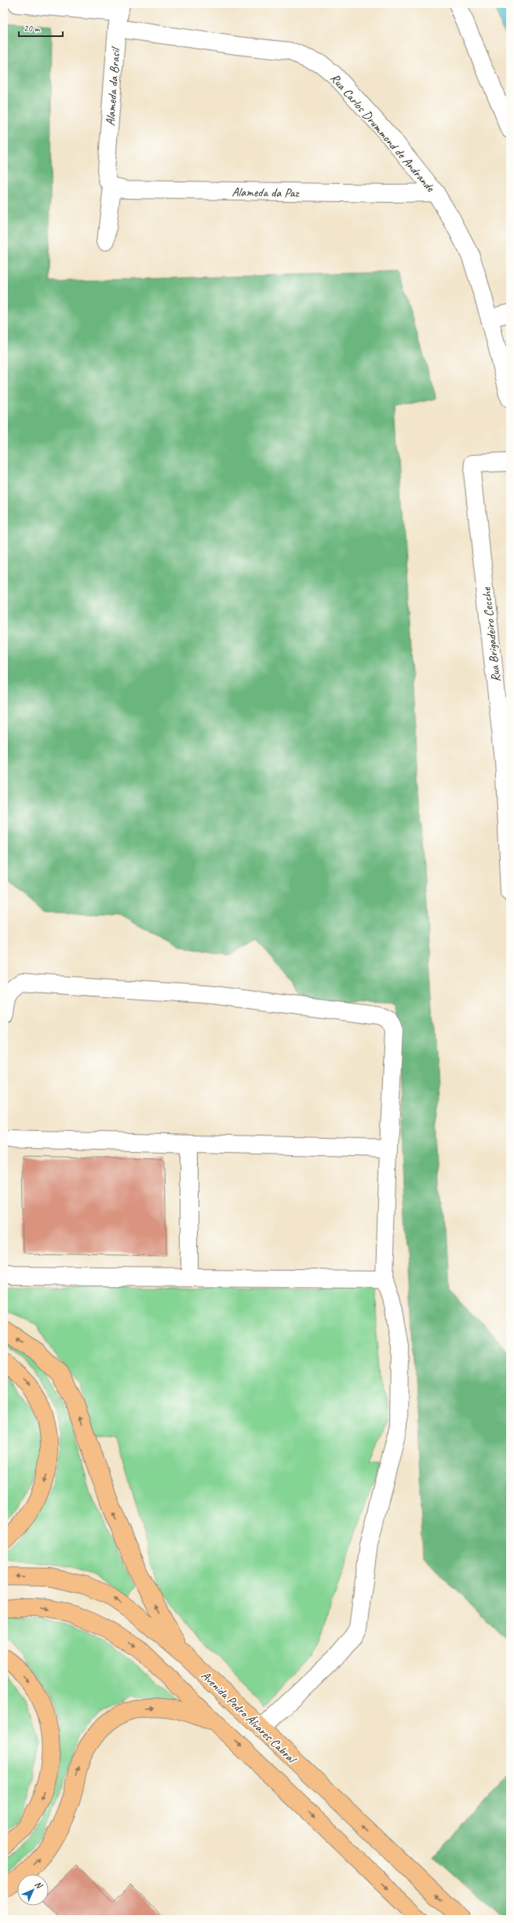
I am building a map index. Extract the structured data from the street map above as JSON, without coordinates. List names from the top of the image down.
{
  "streets": {
    "main road": ["Avenida Pedro Álvares Cabral"],
    "street": [
      "Alameda da Brasil",
      "Rua Carlos Drummond de Andrande",
      "Alameda da Paz",
      "Rua Brigadeiro Cecche"
    ]
  },
  "crossings": [
    ["Alameda da Brasil", "Rua Carlos Drummond de Andrande"],
    ["Alameda da Brasil", "Alameda da Paz"],
    ["Rua Carlos Drummond de Andrande", "Alameda da Paz"]
  ],
  "scale_bar": "20 m",
  "north": "top right"
}
